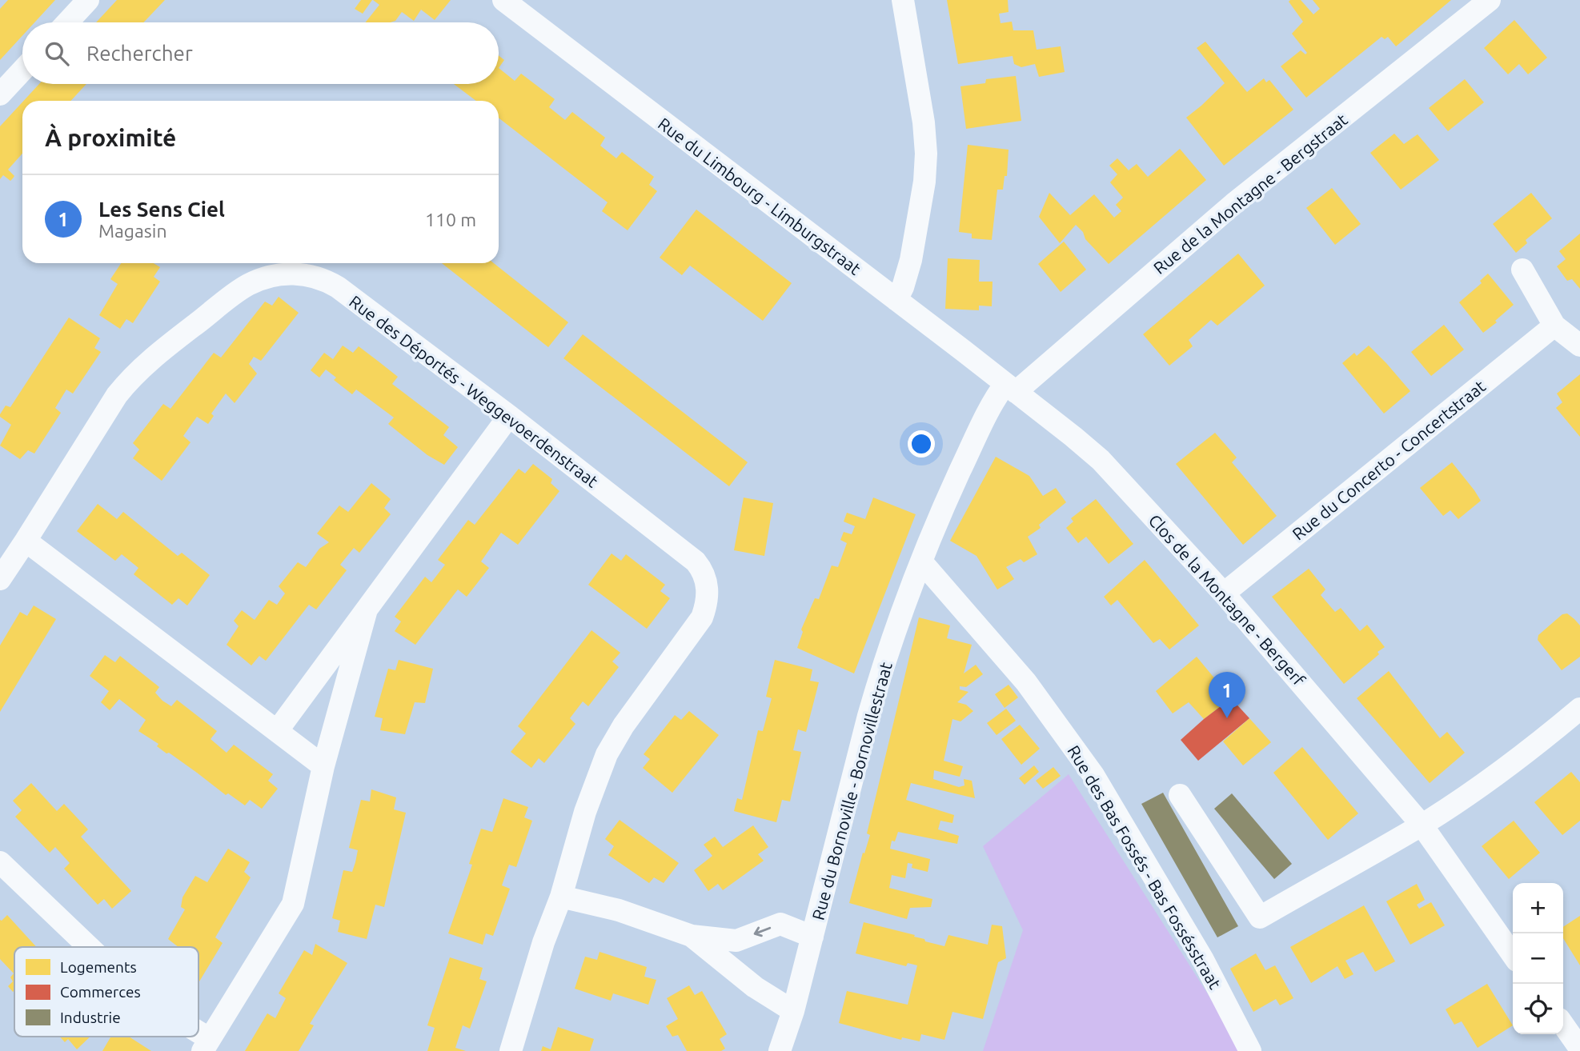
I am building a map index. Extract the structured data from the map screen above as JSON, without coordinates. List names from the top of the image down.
{
  "streets": {
    "street": [
      "Rue de la Montagne - Bergstraat",
      "Rue du Limbourg - Limburgstraat",
      "Rue des Déportés - Weggevoerdenstraat",
      "Rue du Concerto - Concertstraat",
      "Clos de la Montagne - Bergerf",
      "Rue du Bornoville - Bornovillestraat",
      "Rue des Bas Fossés - Bas Fossésstraat"
    ]
  },
  "crossings": [
    ["Rue de la Montagne - Bergstraat", "Rue du Limbourg - Limburgstraat"],
    ["Rue de la Montagne - Bergstraat", "Clos de la Montagne - Bergerf"],
    ["Rue de la Montagne - Bergstraat", "Rue du Bornoville - Bornovillestraat"],
    ["Rue du Limbourg - Limburgstraat", "Clos de la Montagne - Bergerf"],
    ["Rue du Limbourg - Limburgstraat", "Rue du Bornoville - Bornovillestraat"],
    ["Rue du Concerto - Concertstraat", "Clos de la Montagne - Bergerf"],
    ["Clos de la Montagne - Bergerf", "Rue du Bornoville - Bornovillestraat"],
    ["Rue du Bornoville - Bornovillestraat", "Rue des Bas Fossés - Bas Fossésstraat"]
  ],
  "legend": ["Logements", "Commerces", "Industrie"],
  "page": {
    "search": "Rechercher",
    "heading": "À proximité",
    "list": [
      {
        "mark": "1",
        "name": "Les Sens Ciel",
        "note": "Magasin",
        "value": "110 m"
      }
    ],
    "pins": "1",
    "map_buttons": ["+", "−"]
  }
}
